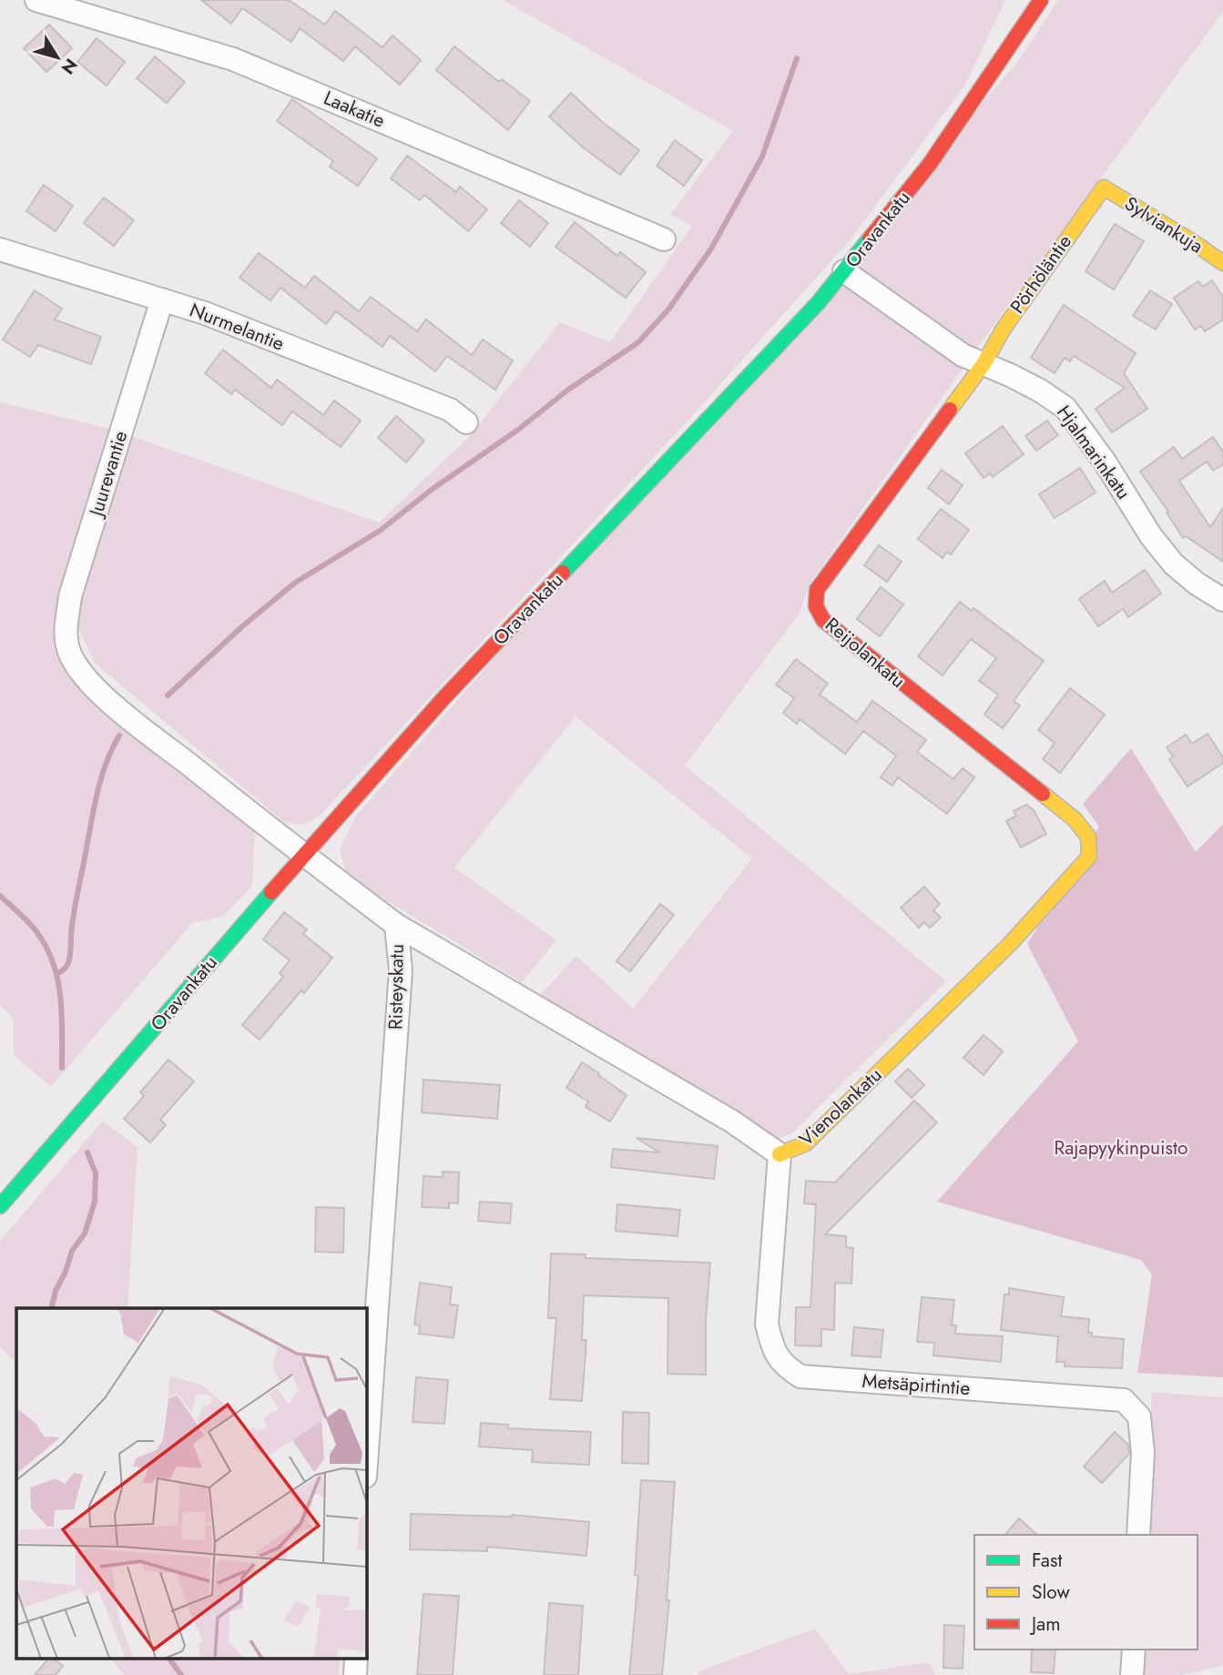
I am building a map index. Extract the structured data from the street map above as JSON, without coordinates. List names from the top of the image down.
{
  "streets": {
    "street": [
      "Laakatie",
      "Sylviankuja",
      "Oravankatu",
      "Pörhöläntie",
      "Nurmelantie",
      "Hjalmarinkatu",
      "Juurevantie",
      "Reijolankatu",
      "Risteyskatu",
      "Vienolankatu",
      "Metsäpirtintie"
    ]
  },
  "crossings": [
    ["Sylviankuja", "Pörhöläntie"],
    ["Oravankatu", "Hjalmarinkatu"],
    ["Oravankatu", "Risteyskatu"],
    ["Pörhöläntie", "Hjalmarinkatu"],
    ["Pörhöläntie", "Reijolankatu"],
    ["Nurmelantie", "Juurevantie"],
    ["Hjalmarinkatu", "Reijolankatu"],
    ["Juurevantie", "Risteyskatu"],
    ["Reijolankatu", "Vienolankatu"],
    ["Risteyskatu", "Vienolankatu"],
    ["Vienolankatu", "Metsäpirtintie"]
  ],
  "parks": ["Rajapyykinpuisto"],
  "legend": ["Fast", "Slow", "Jam"],
  "north": "bottom right"
}
